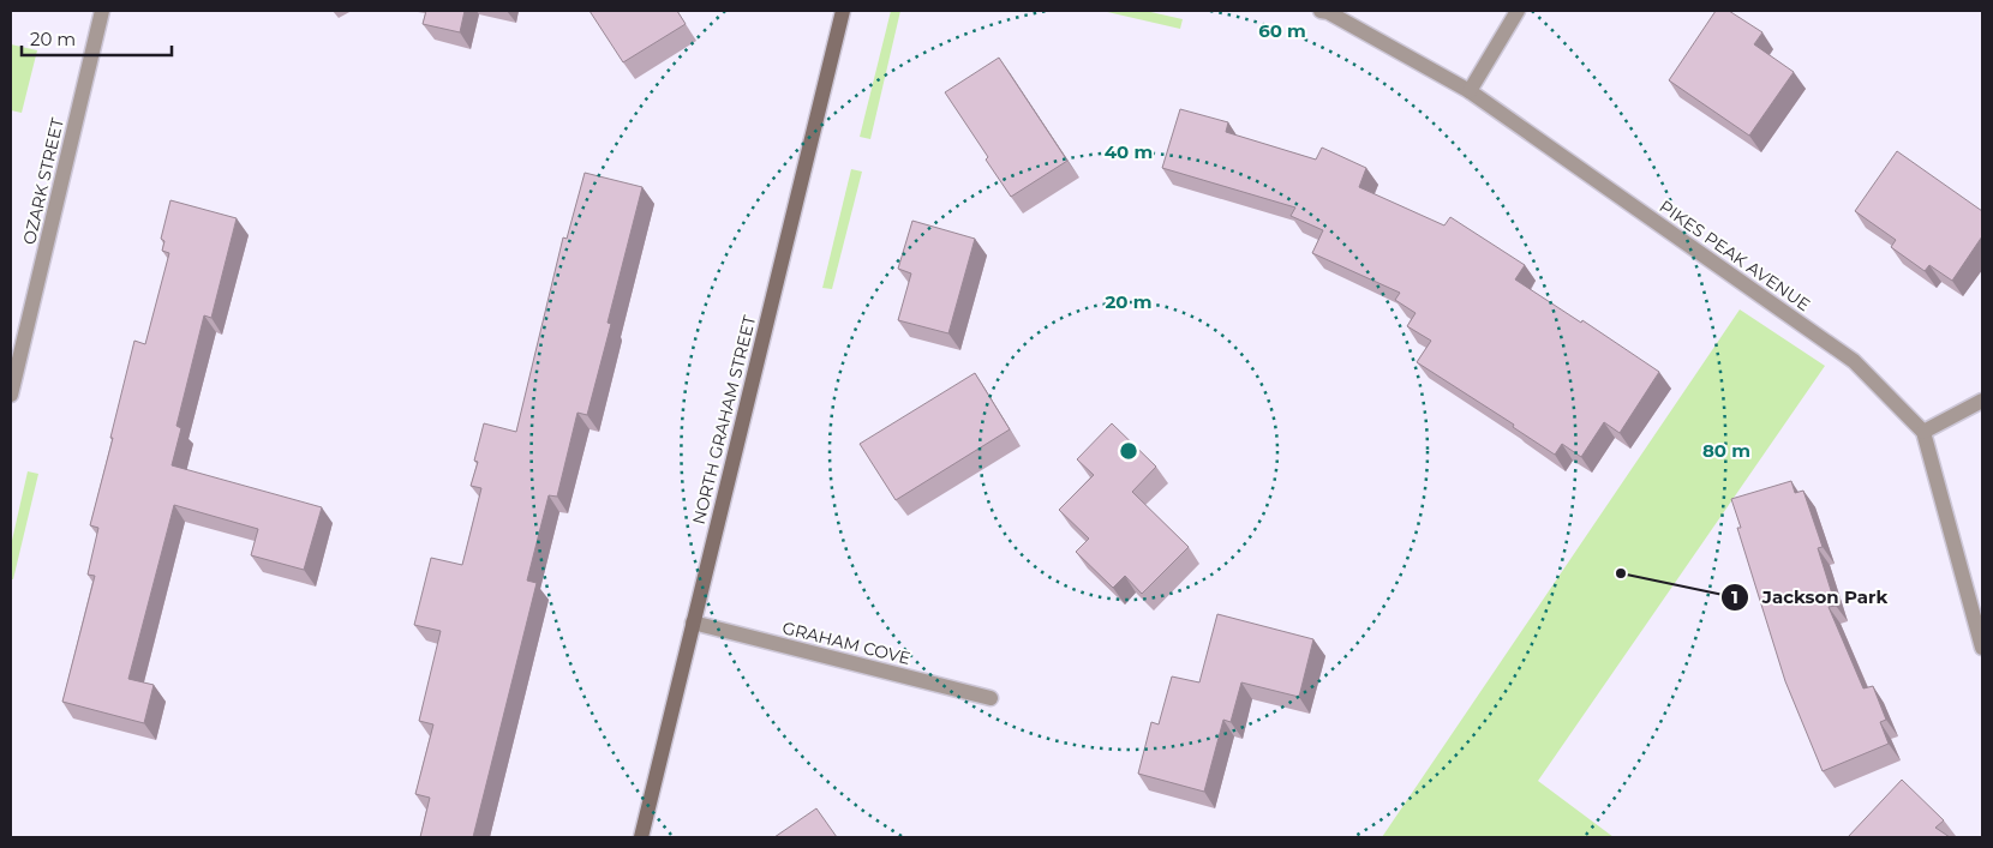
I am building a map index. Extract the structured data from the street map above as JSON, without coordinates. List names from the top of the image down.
{
  "streets": {
    "main road": ["NORTH GRAHAM STREET"],
    "street": ["OZARK STREET", "PIKES PEAK AVENUE", "GRAHAM COVE"]
  },
  "crossings": [
    ["NORTH GRAHAM STREET", "GRAHAM COVE"]
  ],
  "places": ["Jackson Park"],
  "scale_bar": "20 m",
  "rings": [
    "60 m",
    "40 m",
    "20 m",
    "80 m"
  ]
}
